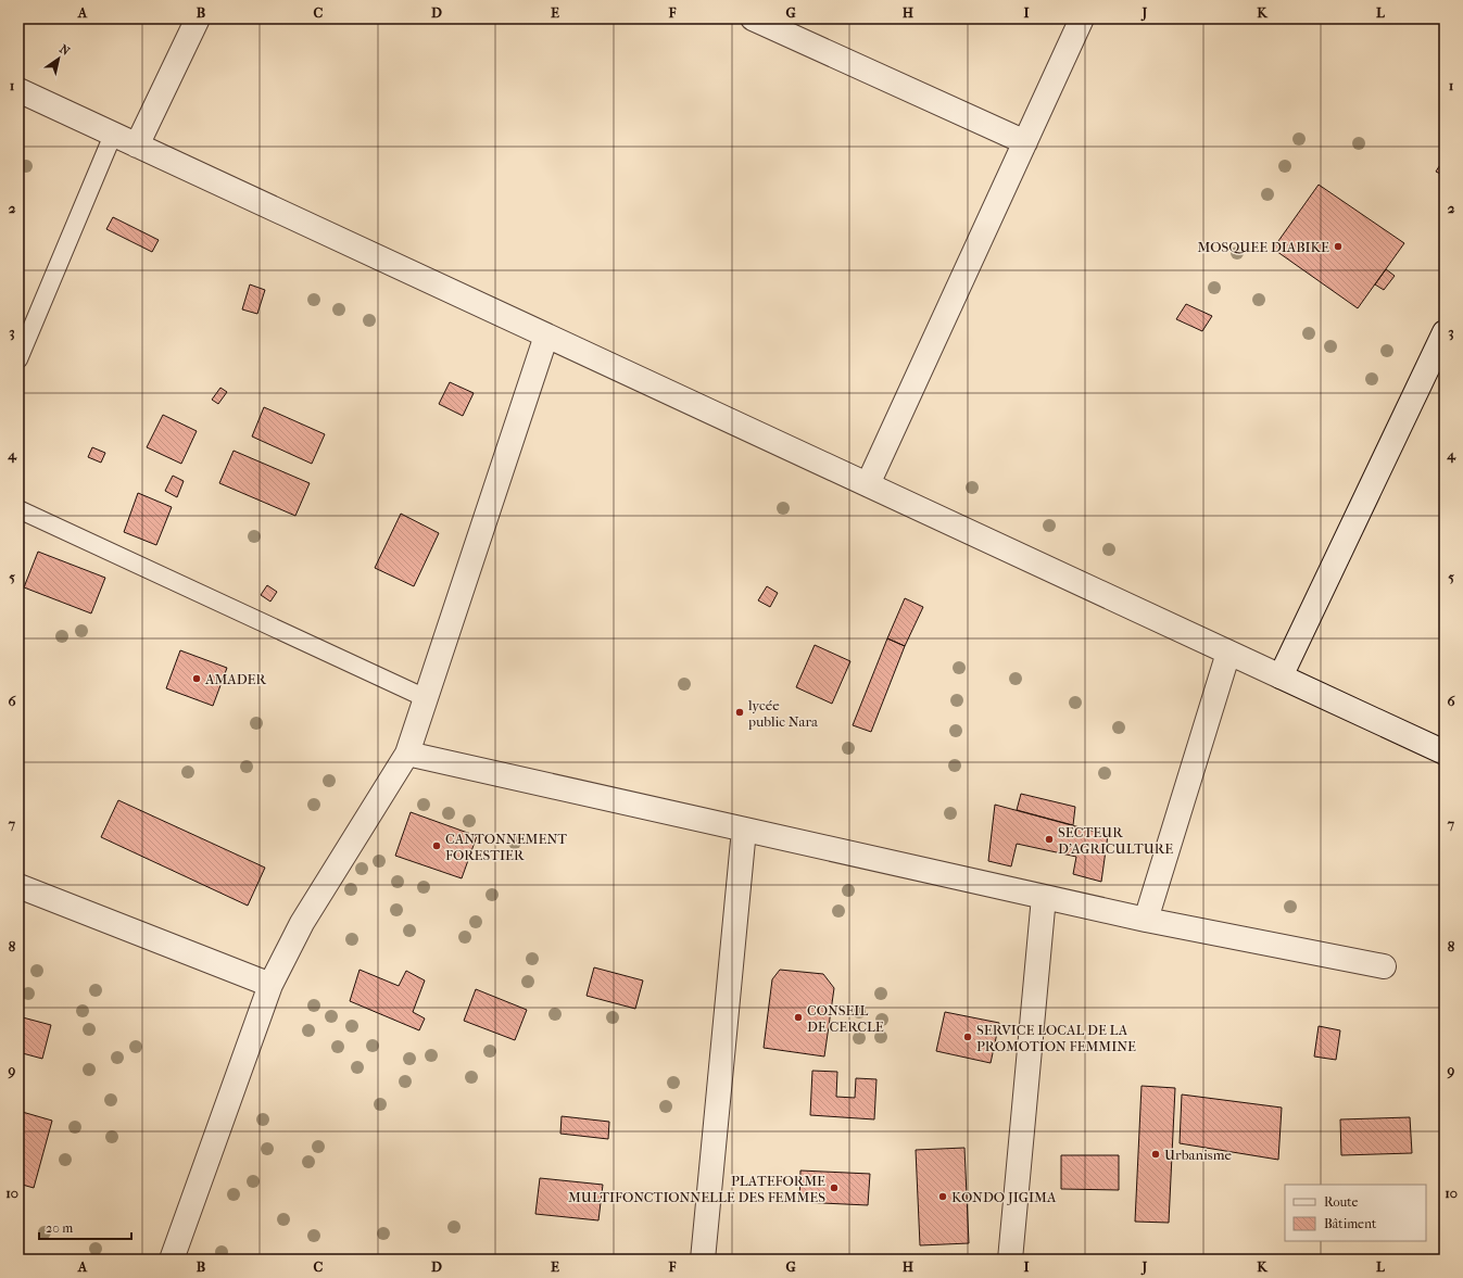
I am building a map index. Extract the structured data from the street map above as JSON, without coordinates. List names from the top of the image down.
{
  "places": [
    "MOSQUEE DIABIKE",
    "AMADER",
    "lycée public Nara",
    "SECTEUR D'AGRICULTURE",
    "CANTONNEMENT FORESTIER",
    "CONSEIL DE CERCLE",
    "SERVICE LOCAL DE LA PROMOTION FEMMINE",
    "Urbanisme",
    "PLATEFORME MULTIFONCTIONNELLE DES FEMMES",
    "KONDO JIGIMA"
  ],
  "legend": ["Route", "Bâtiment"],
  "scale_bar": "20 m",
  "north": "top right",
  "grid": {
    "columns": [
      "A",
      "B",
      "C",
      "D",
      "E",
      "F",
      "G",
      "H",
      "I",
      "J",
      "K",
      "L"
    ],
    "rows": [
      "1",
      "2",
      "3",
      "4",
      "5",
      "6",
      "7",
      "8",
      "9",
      "10"
    ]
  }
}
